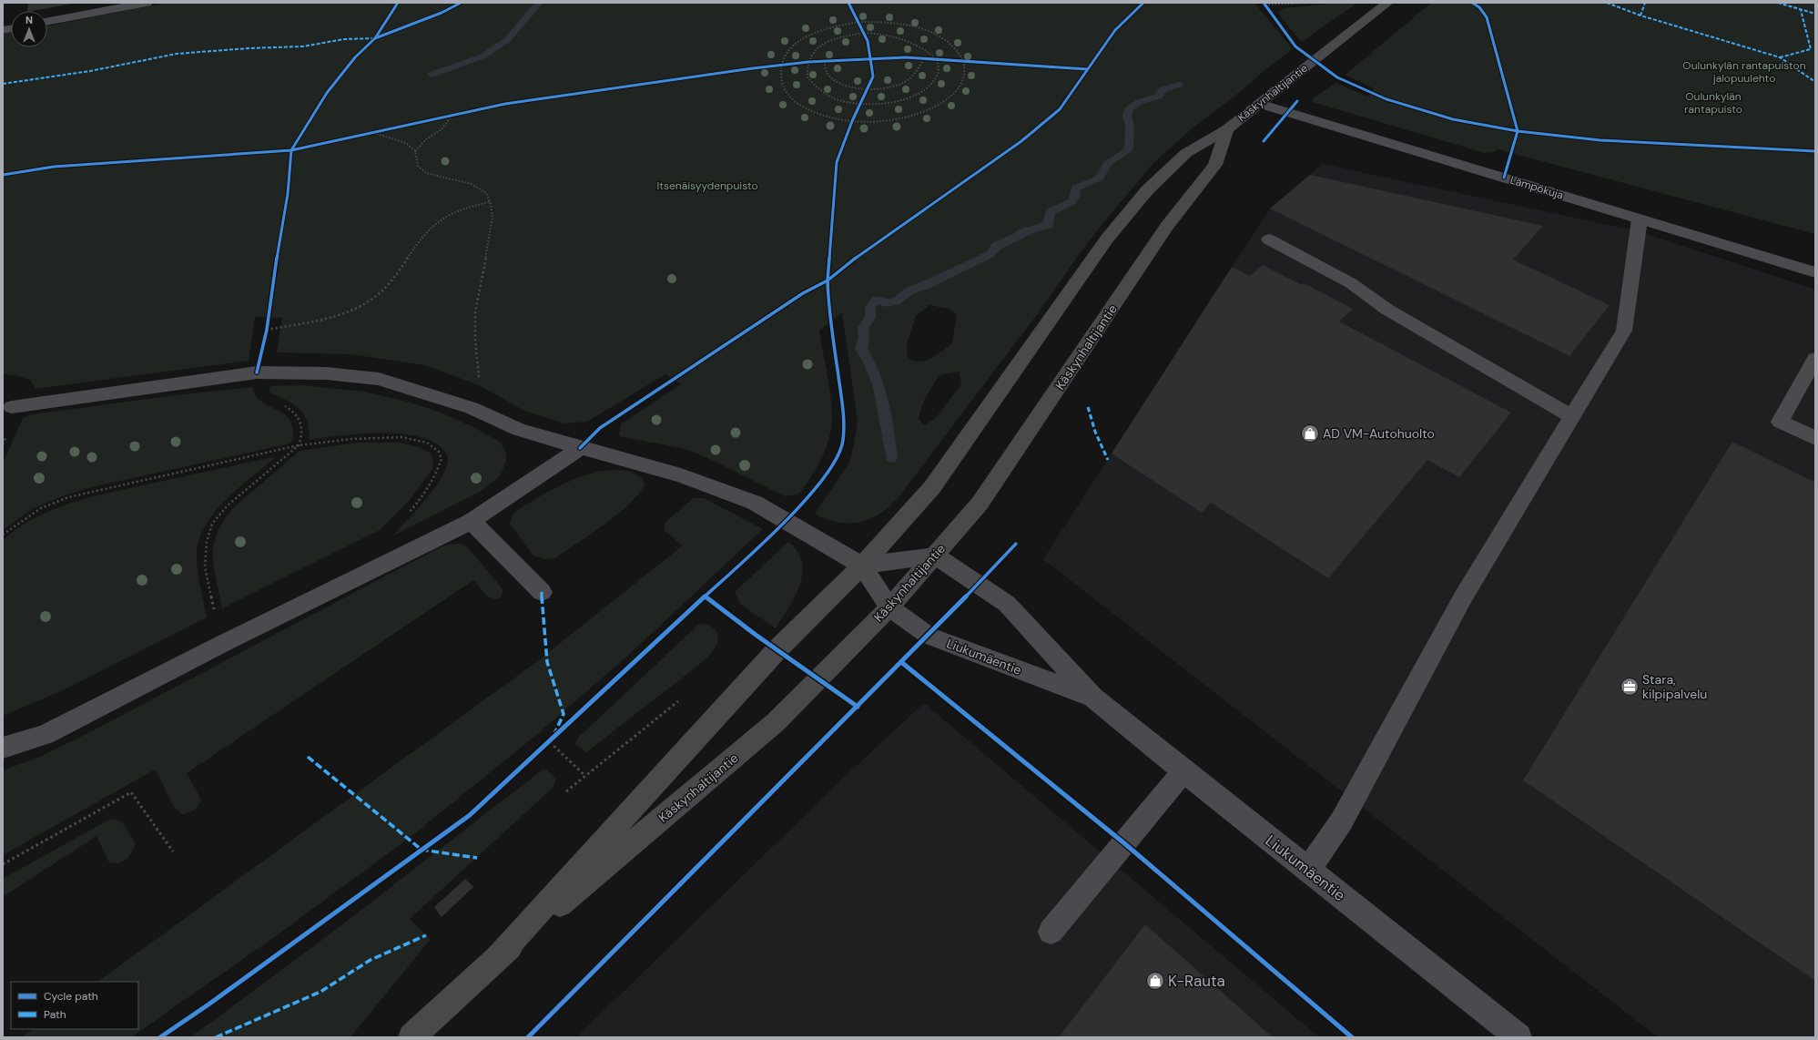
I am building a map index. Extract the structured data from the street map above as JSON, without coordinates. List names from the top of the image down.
{
  "streets": {
    "main road": ["Käskynhaltijantie"],
    "street": ["Lämpökuja", "Liukumäentie"]
  },
  "crossings": [
    ["Käskynhaltijantie", "Lämpökuja"],
    ["Käskynhaltijantie", "Liukumäentie"]
  ],
  "parks": ["Oulunkylän rantapuiston jalopuulehto", "Oulunkylän rantapuisto", "Itsenäisyydenpuisto"],
  "places": {
    "shop": ["AD VM-Autohuolto", "K-Rauta"],
    "office": ["Stara, kilpipalvelu"]
  },
  "legend": ["Cycle path", "Path"],
  "north": "top"
}
